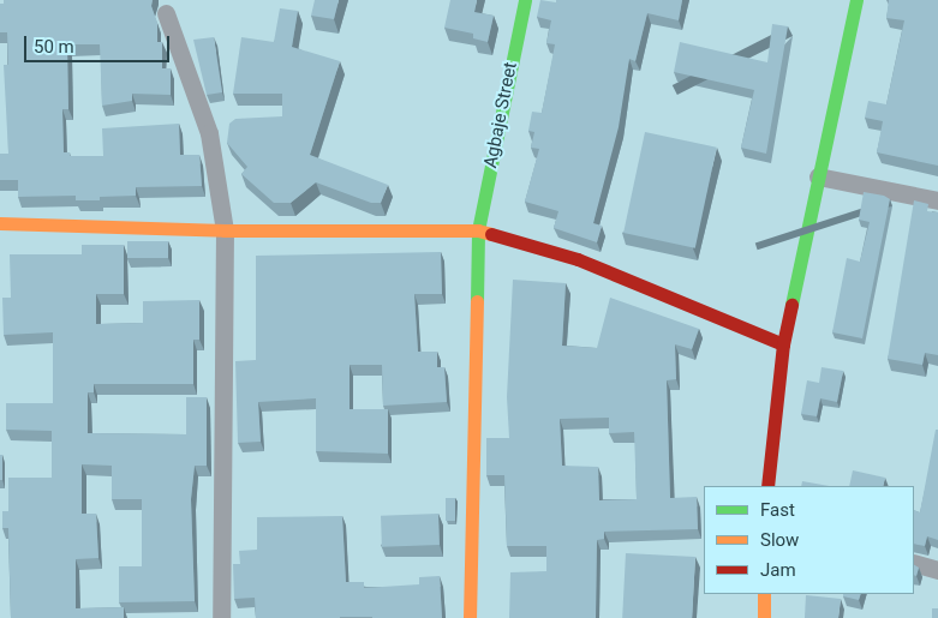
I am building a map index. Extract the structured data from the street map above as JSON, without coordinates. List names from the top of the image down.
{
  "streets": {
    "street": ["Agbaje Street"]
  },
  "legend": ["Fast", "Slow", "Jam"],
  "scale_bar": "50 m"
}
